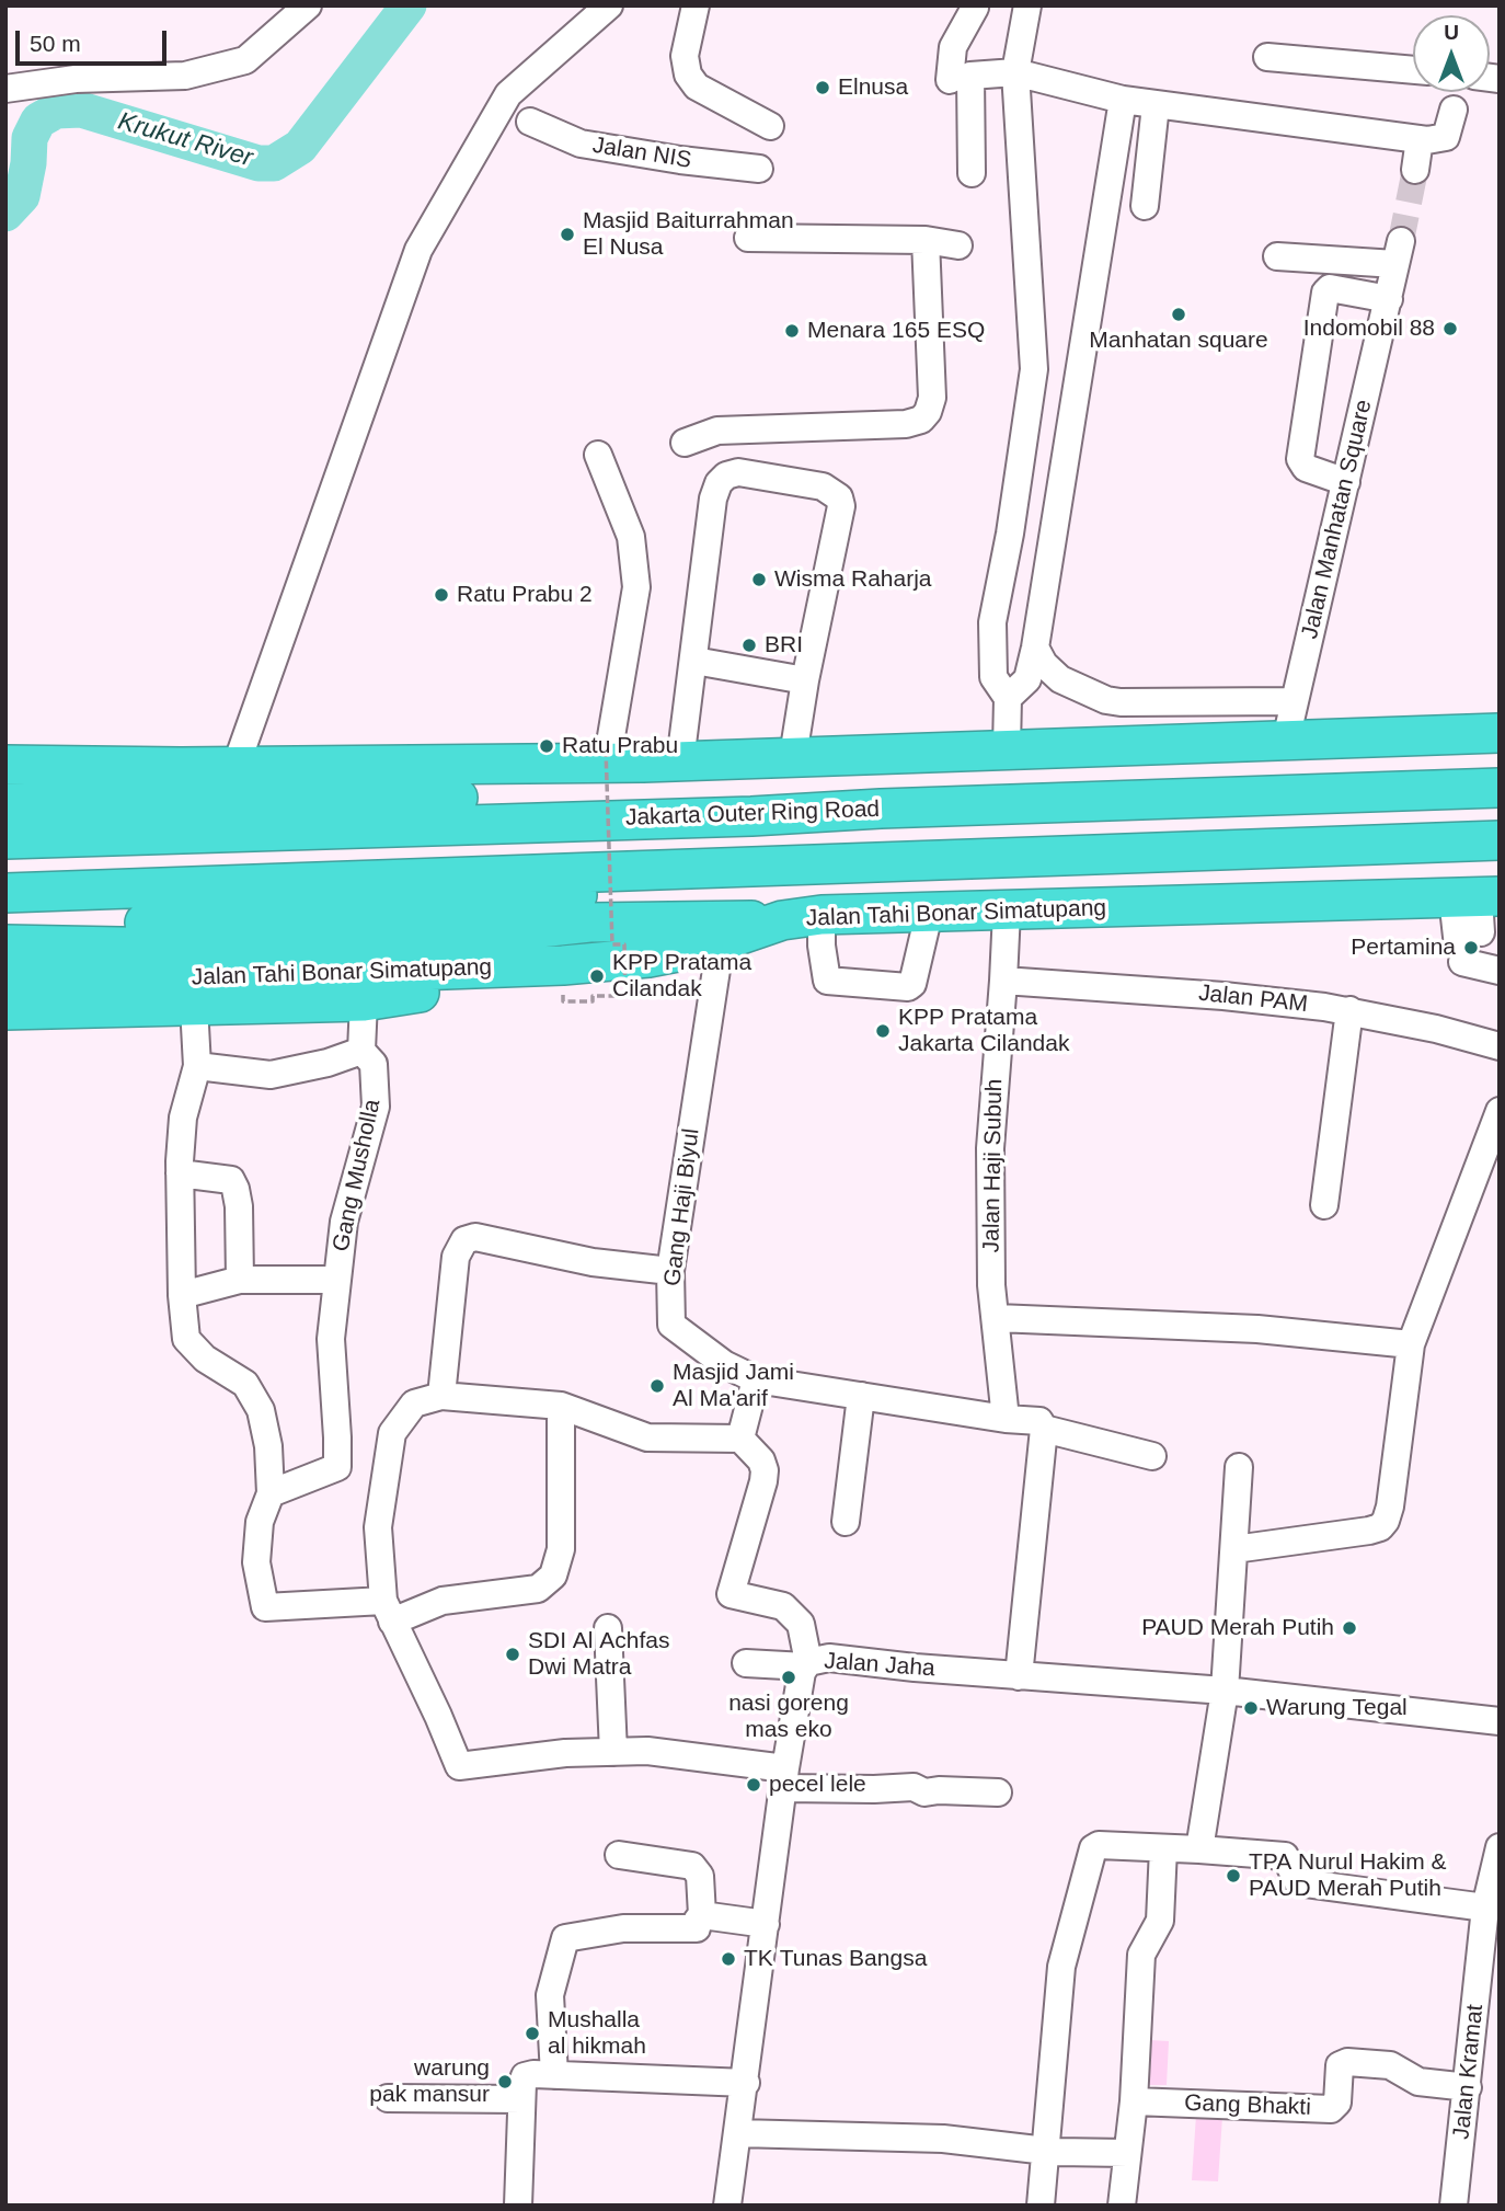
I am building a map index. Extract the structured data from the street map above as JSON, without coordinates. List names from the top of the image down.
{
  "streets": {
    "highway": ["Jakarta Outer Ring Road", "Jalan Tahi Bonar Simatupang"],
    "street": [
      "Jalan NIS",
      "Jalan Manhatan Square",
      "Jalan PAM",
      "Jalan Haji Subuh",
      "Gang Musholla",
      "Gang Haji Biyul",
      "Jalan Jaha",
      "Jalan Kramat",
      "Gang Bhakti"
    ]
  },
  "crossings": [
    ["Jalan Tahi Bonar Simatupang", "Jalan Haji Subuh"],
    ["Jalan Tahi Bonar Simatupang", "Gang Haji Biyul"],
    ["Jalan PAM", "Jalan Haji Subuh"],
    ["Jalan Kramat", "Gang Bhakti"]
  ],
  "water": ["Krukut River"],
  "places": [
    "Elnusa",
    "Masjid Baiturrahman El Nusa",
    "Manhatan square",
    "Indomobil 88",
    "Menara 165 ESQ",
    "Wisma Raharja",
    "Ratu Prabu 2",
    "BRI",
    "Ratu Prabu",
    "Pertamina",
    "KPP Pratama Cilandak",
    "KPP Pratama Jakarta Cilandak",
    "Masjid Jami Al Ma'arif",
    "PAUD Merah Putih",
    "SDI Al Achfas Dwi Matra",
    "nasi goreng mas eko",
    "Warung Tegal",
    "pecel lele",
    "TPA Nurul Hakim & PAUD Merah Putih",
    "TK Tunas Bangsa",
    "Mushalla al hikmah",
    "warung pak mansur"
  ],
  "scale_bar": "50 m",
  "north": "top"
}
